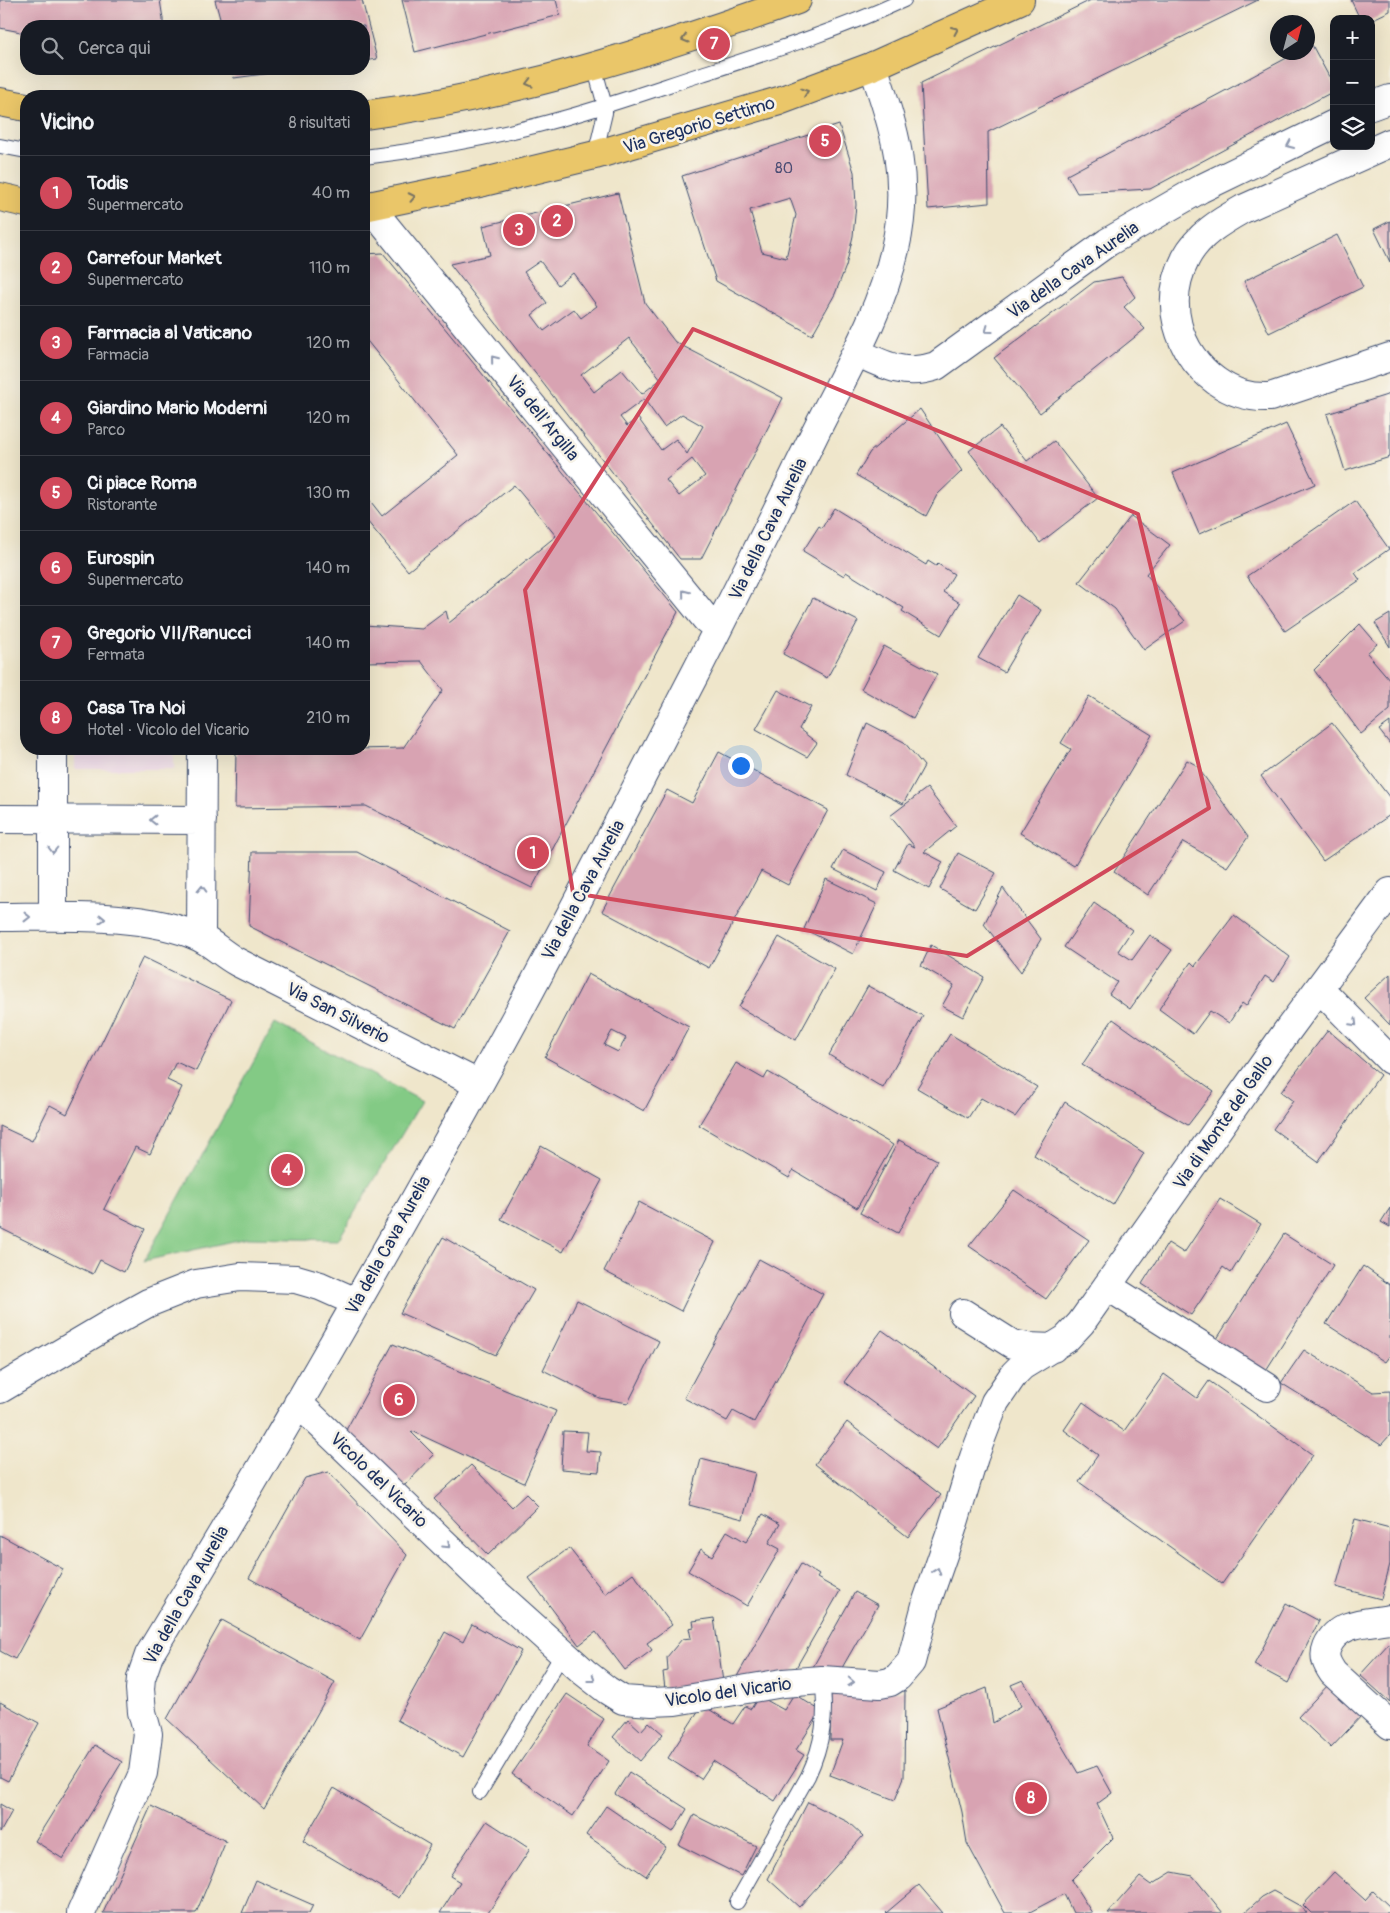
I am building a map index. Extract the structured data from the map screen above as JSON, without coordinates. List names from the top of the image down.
{
  "streets": {
    "main road": ["Via Gregorio Settimo"],
    "street": [
      "Via della Cava Aurelia",
      "Via dell'Argilla",
      "Via San Silverio",
      "Via di Monte del Gallo",
      "Vicolo del Vicario"
    ]
  },
  "crossings": [
    ["Via della Cava Aurelia", "Via dell'Argilla"],
    ["Via della Cava Aurelia", "Via San Silverio"],
    ["Via della Cava Aurelia", "Vicolo del Vicario"],
    ["Via di Monte del Gallo", "Vicolo del Vicario"]
  ],
  "one_way": ["Via dell'Argilla"],
  "house_numbers": ["80"],
  "north": "top right",
  "page": {
    "map_buttons": ["+", "−"],
    "search": "Cerca qui",
    "pins": [
      "7",
      "5",
      "2",
      "3",
      "1",
      "4",
      "6",
      "8"
    ],
    "heading": ["Vicino", "8 risultati"],
    "list": [
      {
        "mark": "1",
        "name": "Todis",
        "note": "Supermercato",
        "value": "40 m"
      },
      {
        "mark": "2",
        "name": "Carrefour Market",
        "note": "Supermercato",
        "value": "110 m"
      },
      {
        "mark": "3",
        "name": "Farmacia al Vaticano",
        "note": "Farmacia",
        "value": "120 m"
      },
      {
        "mark": "4",
        "name": "Giardino Mario Moderni",
        "note": "Parco",
        "value": "120 m"
      },
      {
        "mark": "5",
        "name": "Ci piace Roma",
        "note": "Ristorante",
        "value": "130 m"
      },
      {
        "mark": "6",
        "name": "Eurospin",
        "note": "Supermercato",
        "value": "140 m"
      },
      {
        "mark": "7",
        "name": "Gregorio VII/Ranucci",
        "note": "Fermata",
        "value": "140 m"
      },
      {
        "mark": "8",
        "name": "Casa Tra Noi",
        "note": "Hotel · Vicolo del Vicario",
        "value": "210 m"
      }
    ]
  }
}
